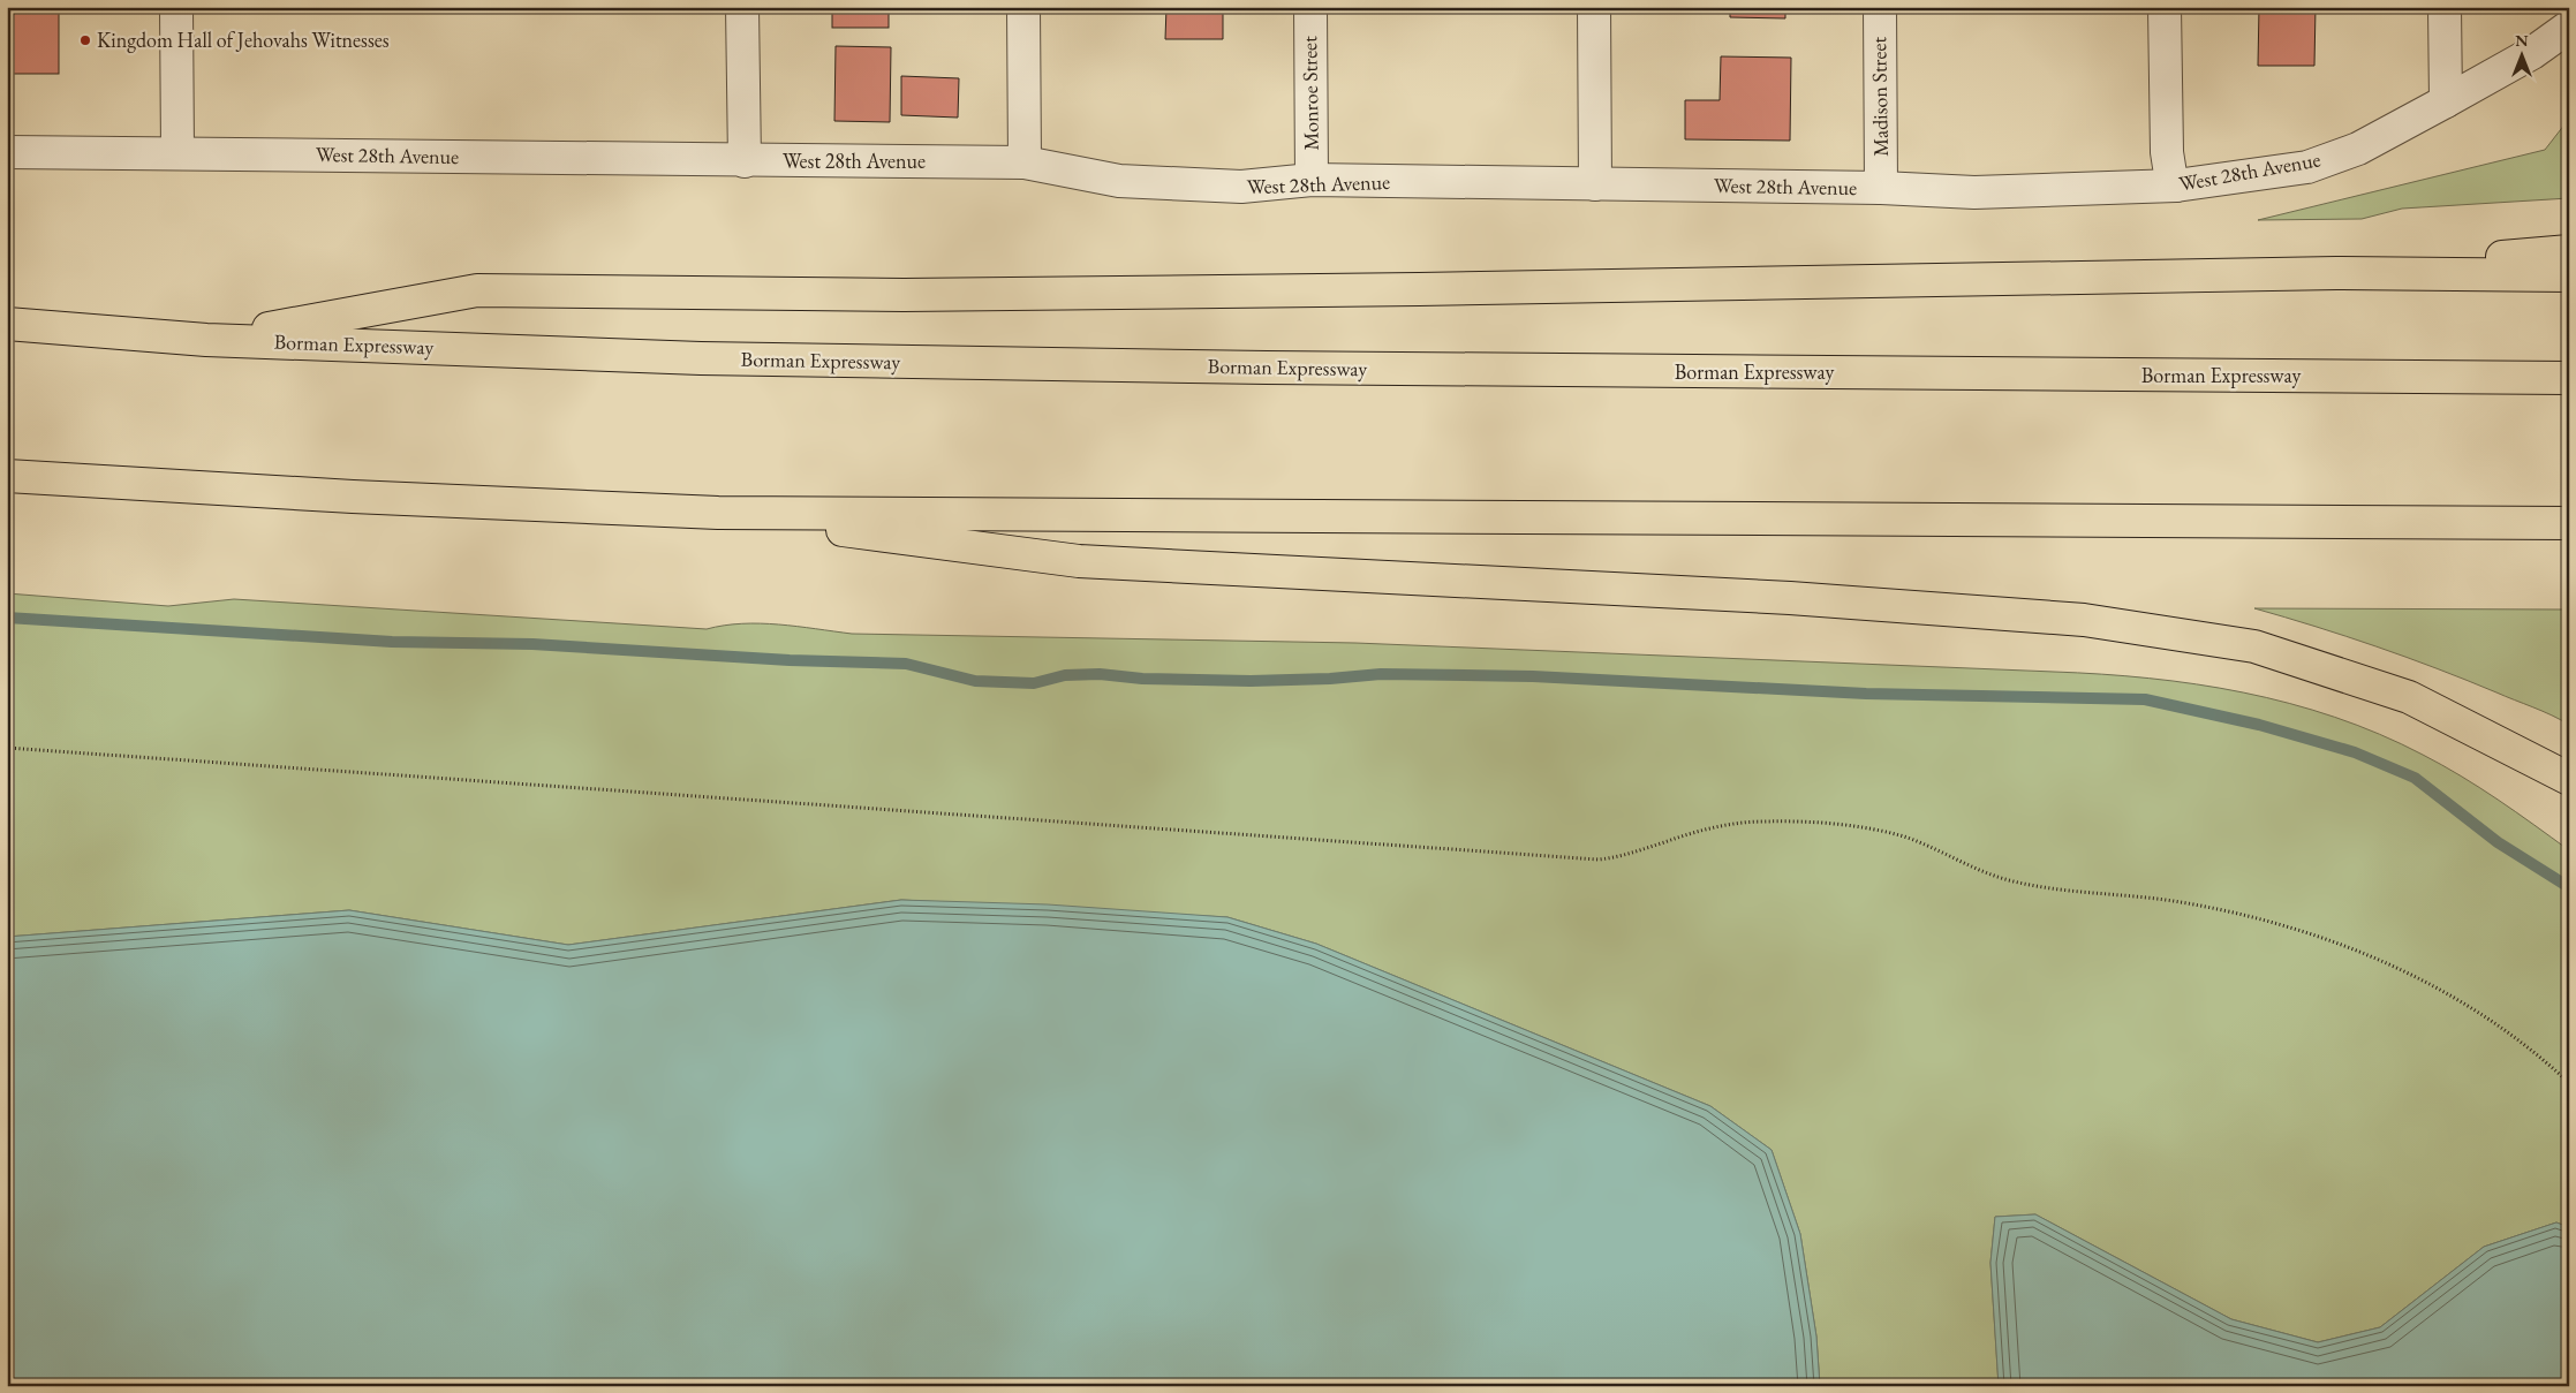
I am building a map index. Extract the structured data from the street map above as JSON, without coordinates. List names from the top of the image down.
{
  "streets": {
    "highway": ["Borman Expressway"],
    "street": ["Monroe Street", "Madison Street", "West 28th Avenue"]
  },
  "crossings": [
    ["Monroe Street", "West 28th Avenue"],
    ["Madison Street", "West 28th Avenue"]
  ],
  "places": ["Kingdom Hall of Jehovahs Witnesses"],
  "north": "top"
}
